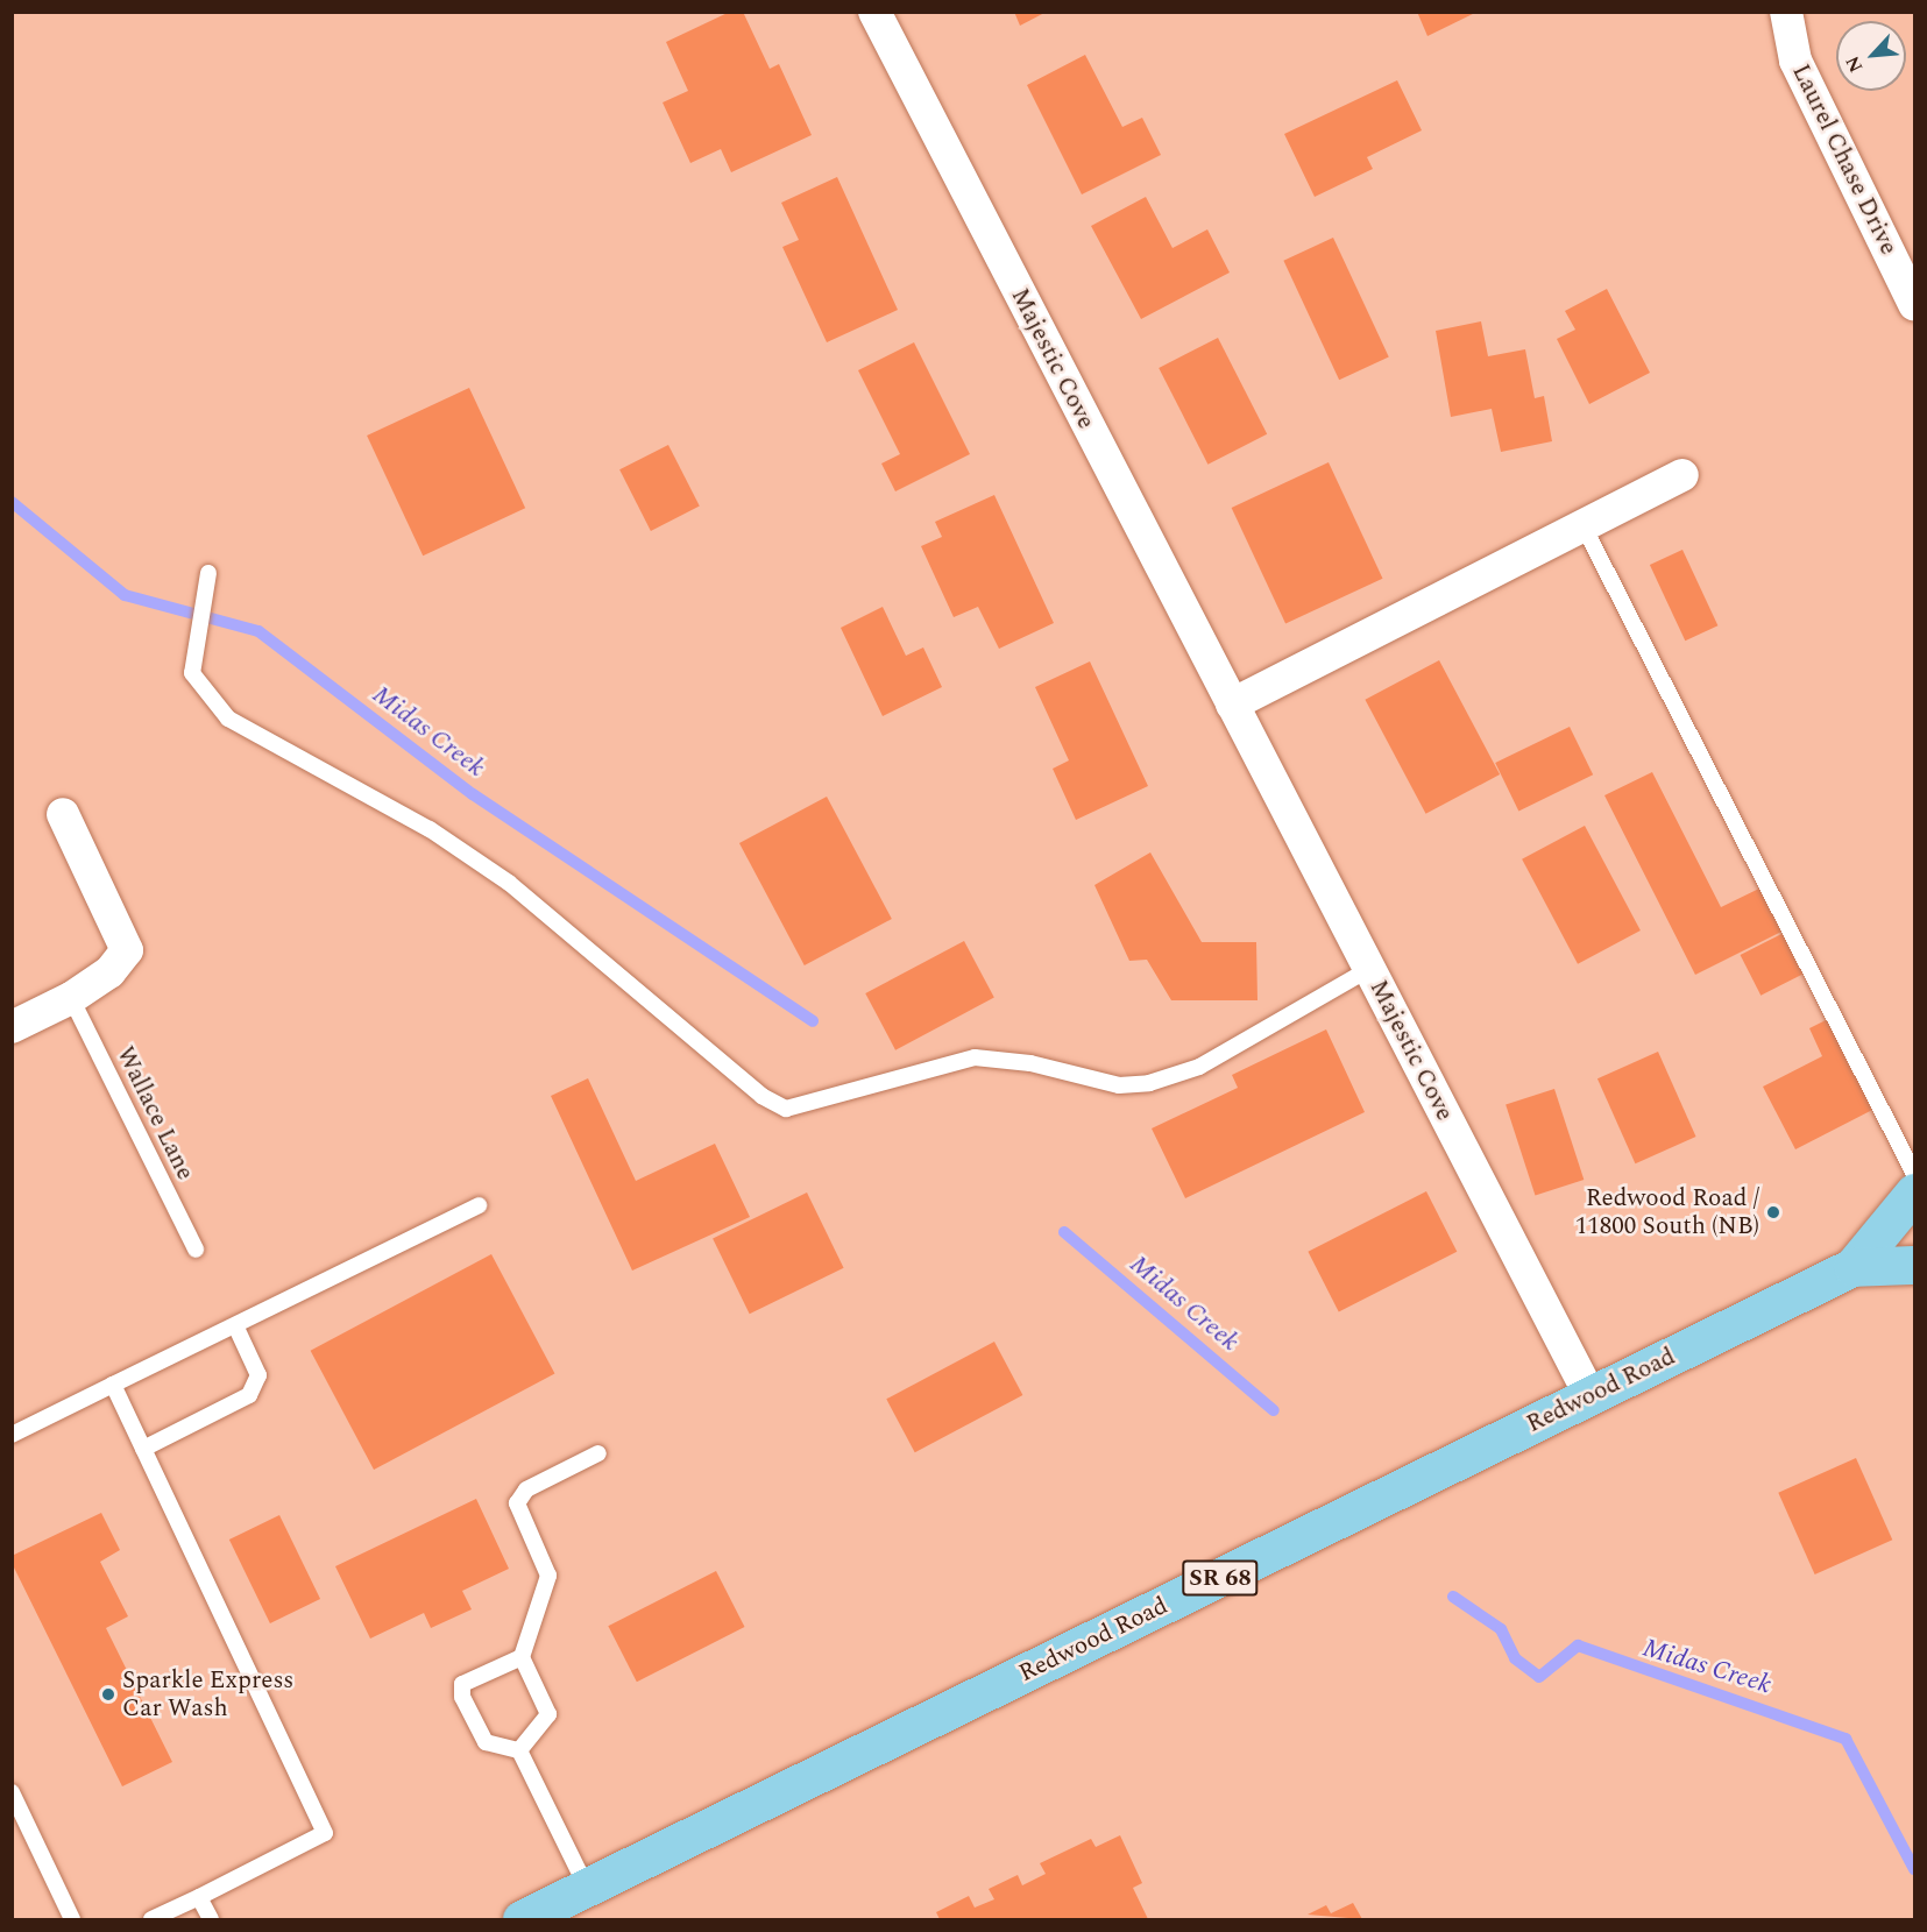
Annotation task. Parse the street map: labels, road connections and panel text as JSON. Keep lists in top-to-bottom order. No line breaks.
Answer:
{"streets":{"main road":["Redwood Road","SR 68"],"street":["Laurel Chase Drive","Majestic Cove"],"lane":["Wallace Lane"]},"crossings":[["Majestic Cove","Redwood Road"]],"water":["Midas Creek"],"places":["Redwood Road / 11800 South (NB)","Sparkle Express Car Wash"],"north":"bottom left"}
